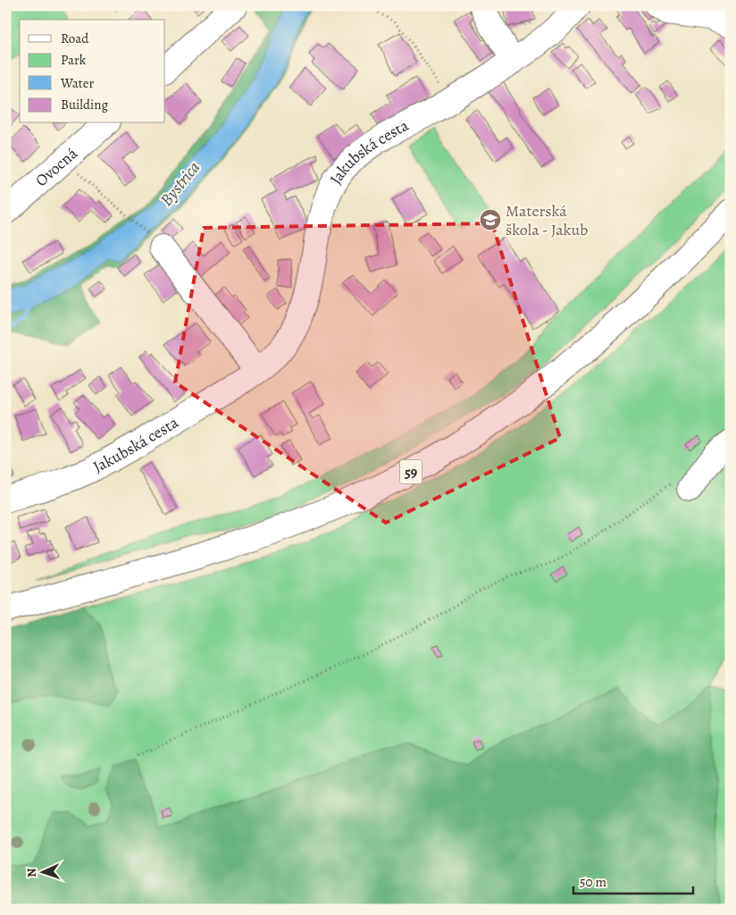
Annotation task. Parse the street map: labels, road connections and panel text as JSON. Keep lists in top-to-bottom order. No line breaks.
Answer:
{"streets":{"street":["Jakubská cesta","Ovocná","59"]},"water":["Bystrica"],"places":{"school or university":["Materská škola - Jakub"]},"legend":["Road","Park","Water","Building"],"scale_bar":"50 m","north":"left"}
